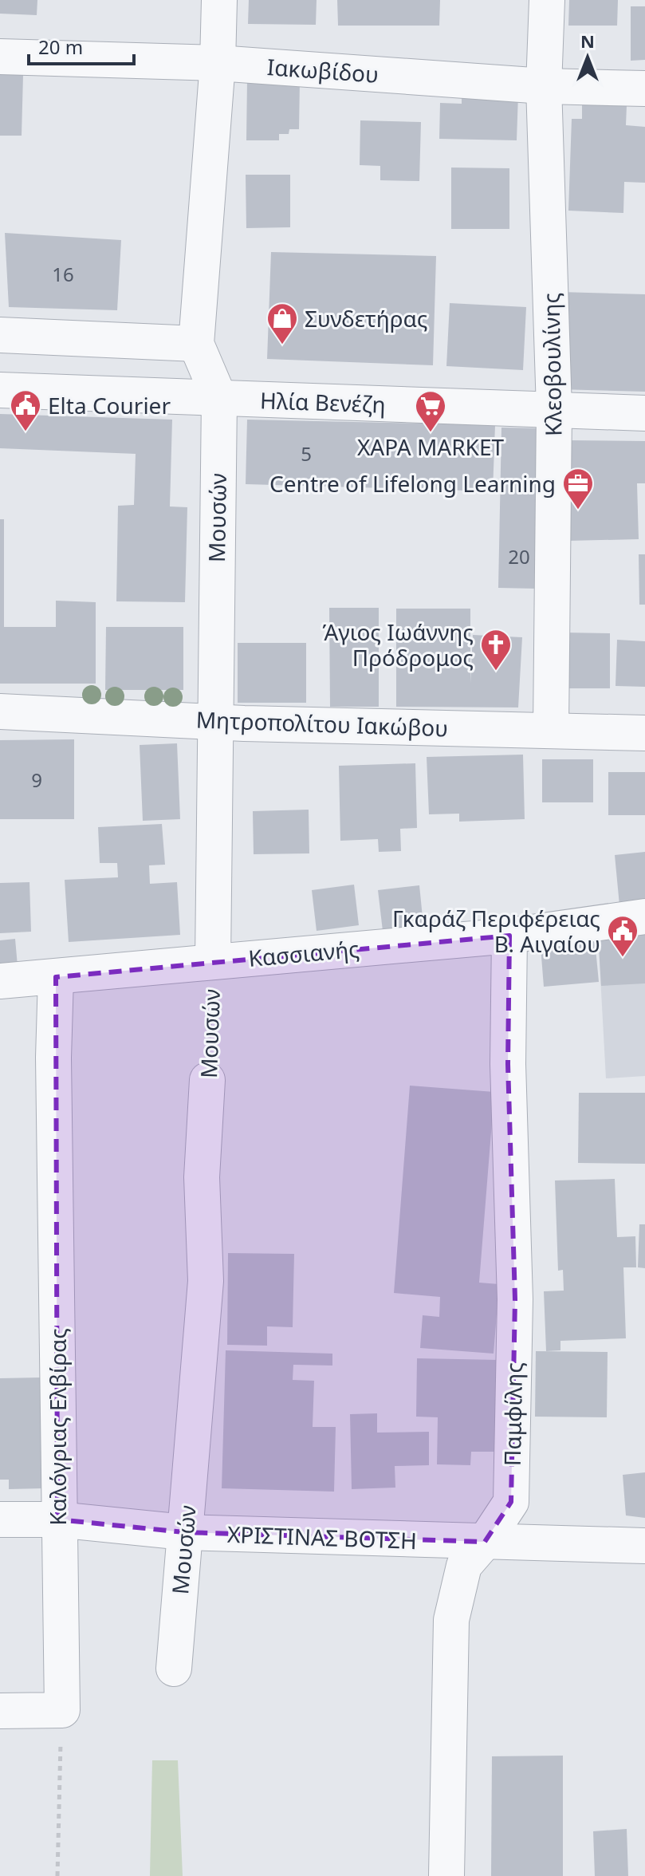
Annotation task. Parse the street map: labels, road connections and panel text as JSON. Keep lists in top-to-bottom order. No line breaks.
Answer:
{"streets":{"street":["Ιακωβίδου","Κλεοβουλίνης","Ηλία Βενέζη","Μουσών","Μητροπολίτου Ιακώβου","Κασσιανής","Παμφίλης","Καλόγριας Ελβίρας","ΧΡΙΣΤΙΝΑΣ ΒΟΤΣΗ"]},"crossings":[["Ιακωβίδου","Κλεοβουλίνης"],["Κλεοβουλίνης","Ηλία Βενέζη"],["Κλεοβουλίνης","Μητροπολίτου Ιακώβου"],["Ηλία Βενέζη","Μουσών"],["Μουσών","Μητροπολίτου Ιακώβου"],["Μουσών","Κασσιανής"],["Μουσών","ΧΡΙΣΤΙΝΑΣ ΒΟΤΣΗ"],["Κασσιανής","Παμφίλης"],["Κασσιανής","Καλόγριας Ελβίρας"],["Παμφίλης","ΧΡΙΣΤΙΝΑΣ ΒΟΤΣΗ"],["Καλόγριας Ελβίρας","ΧΡΙΣΤΙΝΑΣ ΒΟΤΣΗ"]],"places":{"shop":["Συνδετήρας"],"public building":["Elta Courier","Γκαράζ Περιφέρειας Β. Αιγαίου"],"supermarket":["XAPA MARKET"],"office":["Centre of Lifelong Learning"],"church":["Άγιος Ιωάννης Πρόδρομος"]},"house_numbers":["16","5","20","9"],"scale_bar":"20 m","north":"top"}
